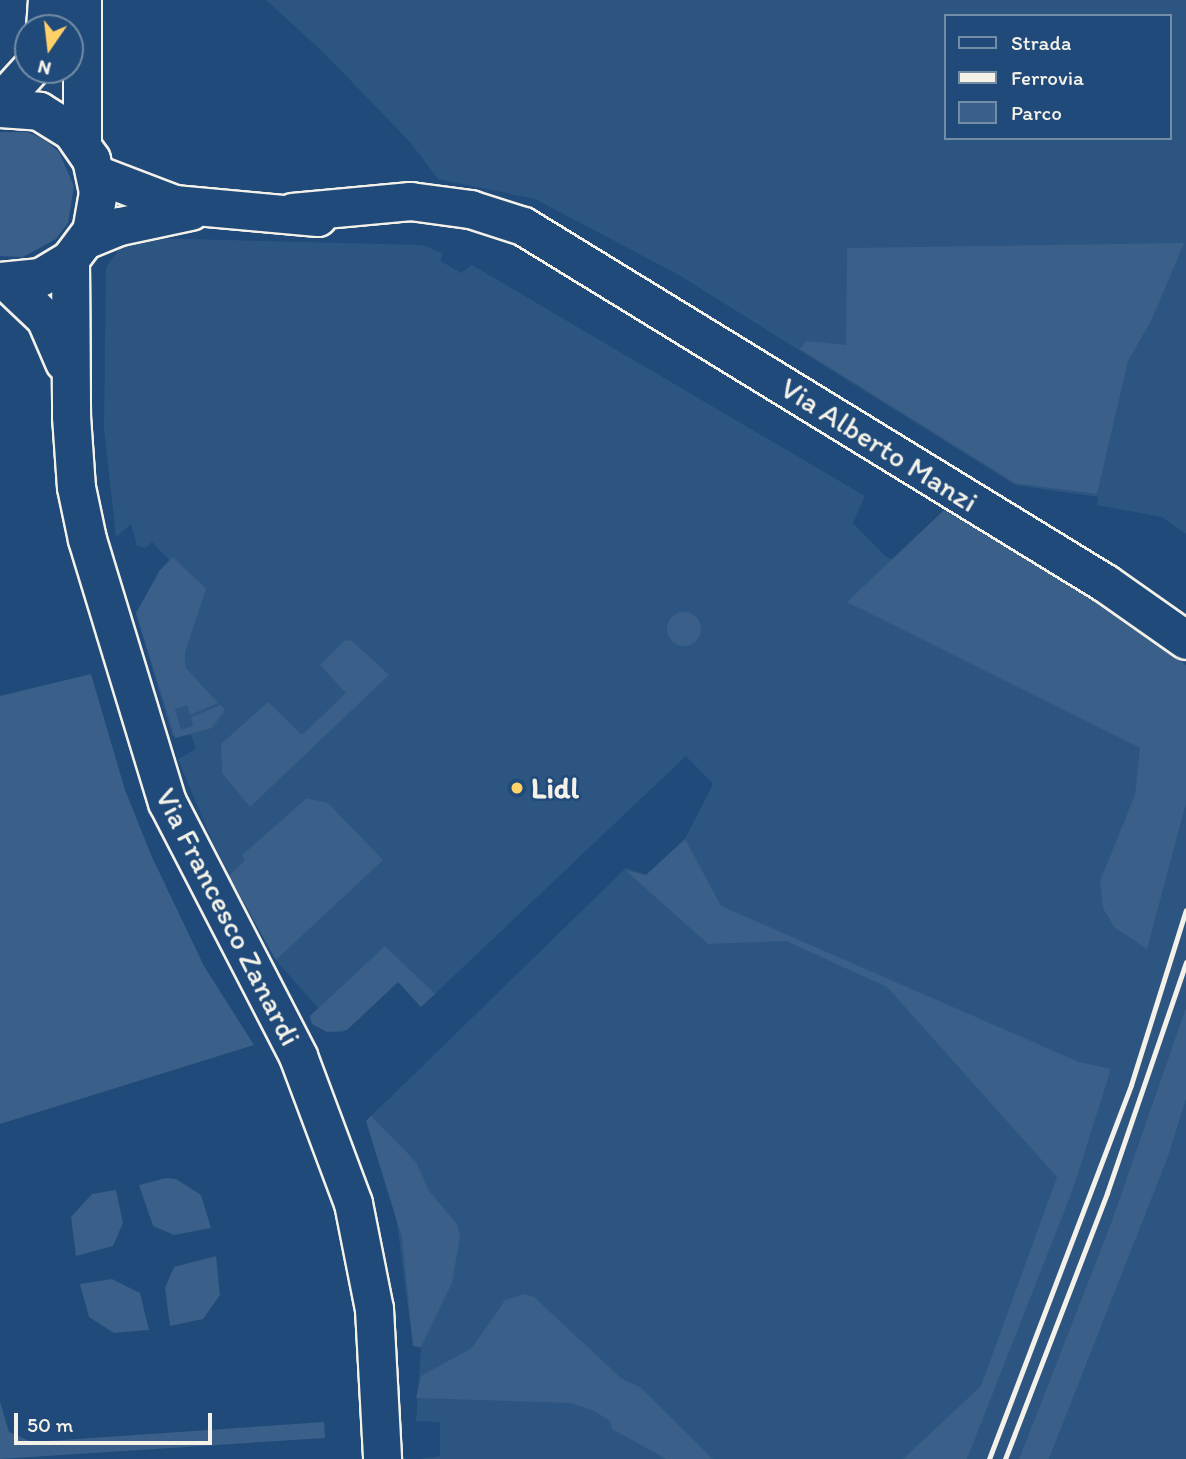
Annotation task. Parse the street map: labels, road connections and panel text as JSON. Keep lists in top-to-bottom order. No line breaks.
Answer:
{"streets":{"main road":["Via Alberto Manzi","Via Francesco Zanardi"]},"crossings":[["Via Alberto Manzi","Via Francesco Zanardi"]],"places":["Lidl"],"legend":["Strada","Ferrovia","Parco"],"scale_bar":"50 m","north":"bottom"}
